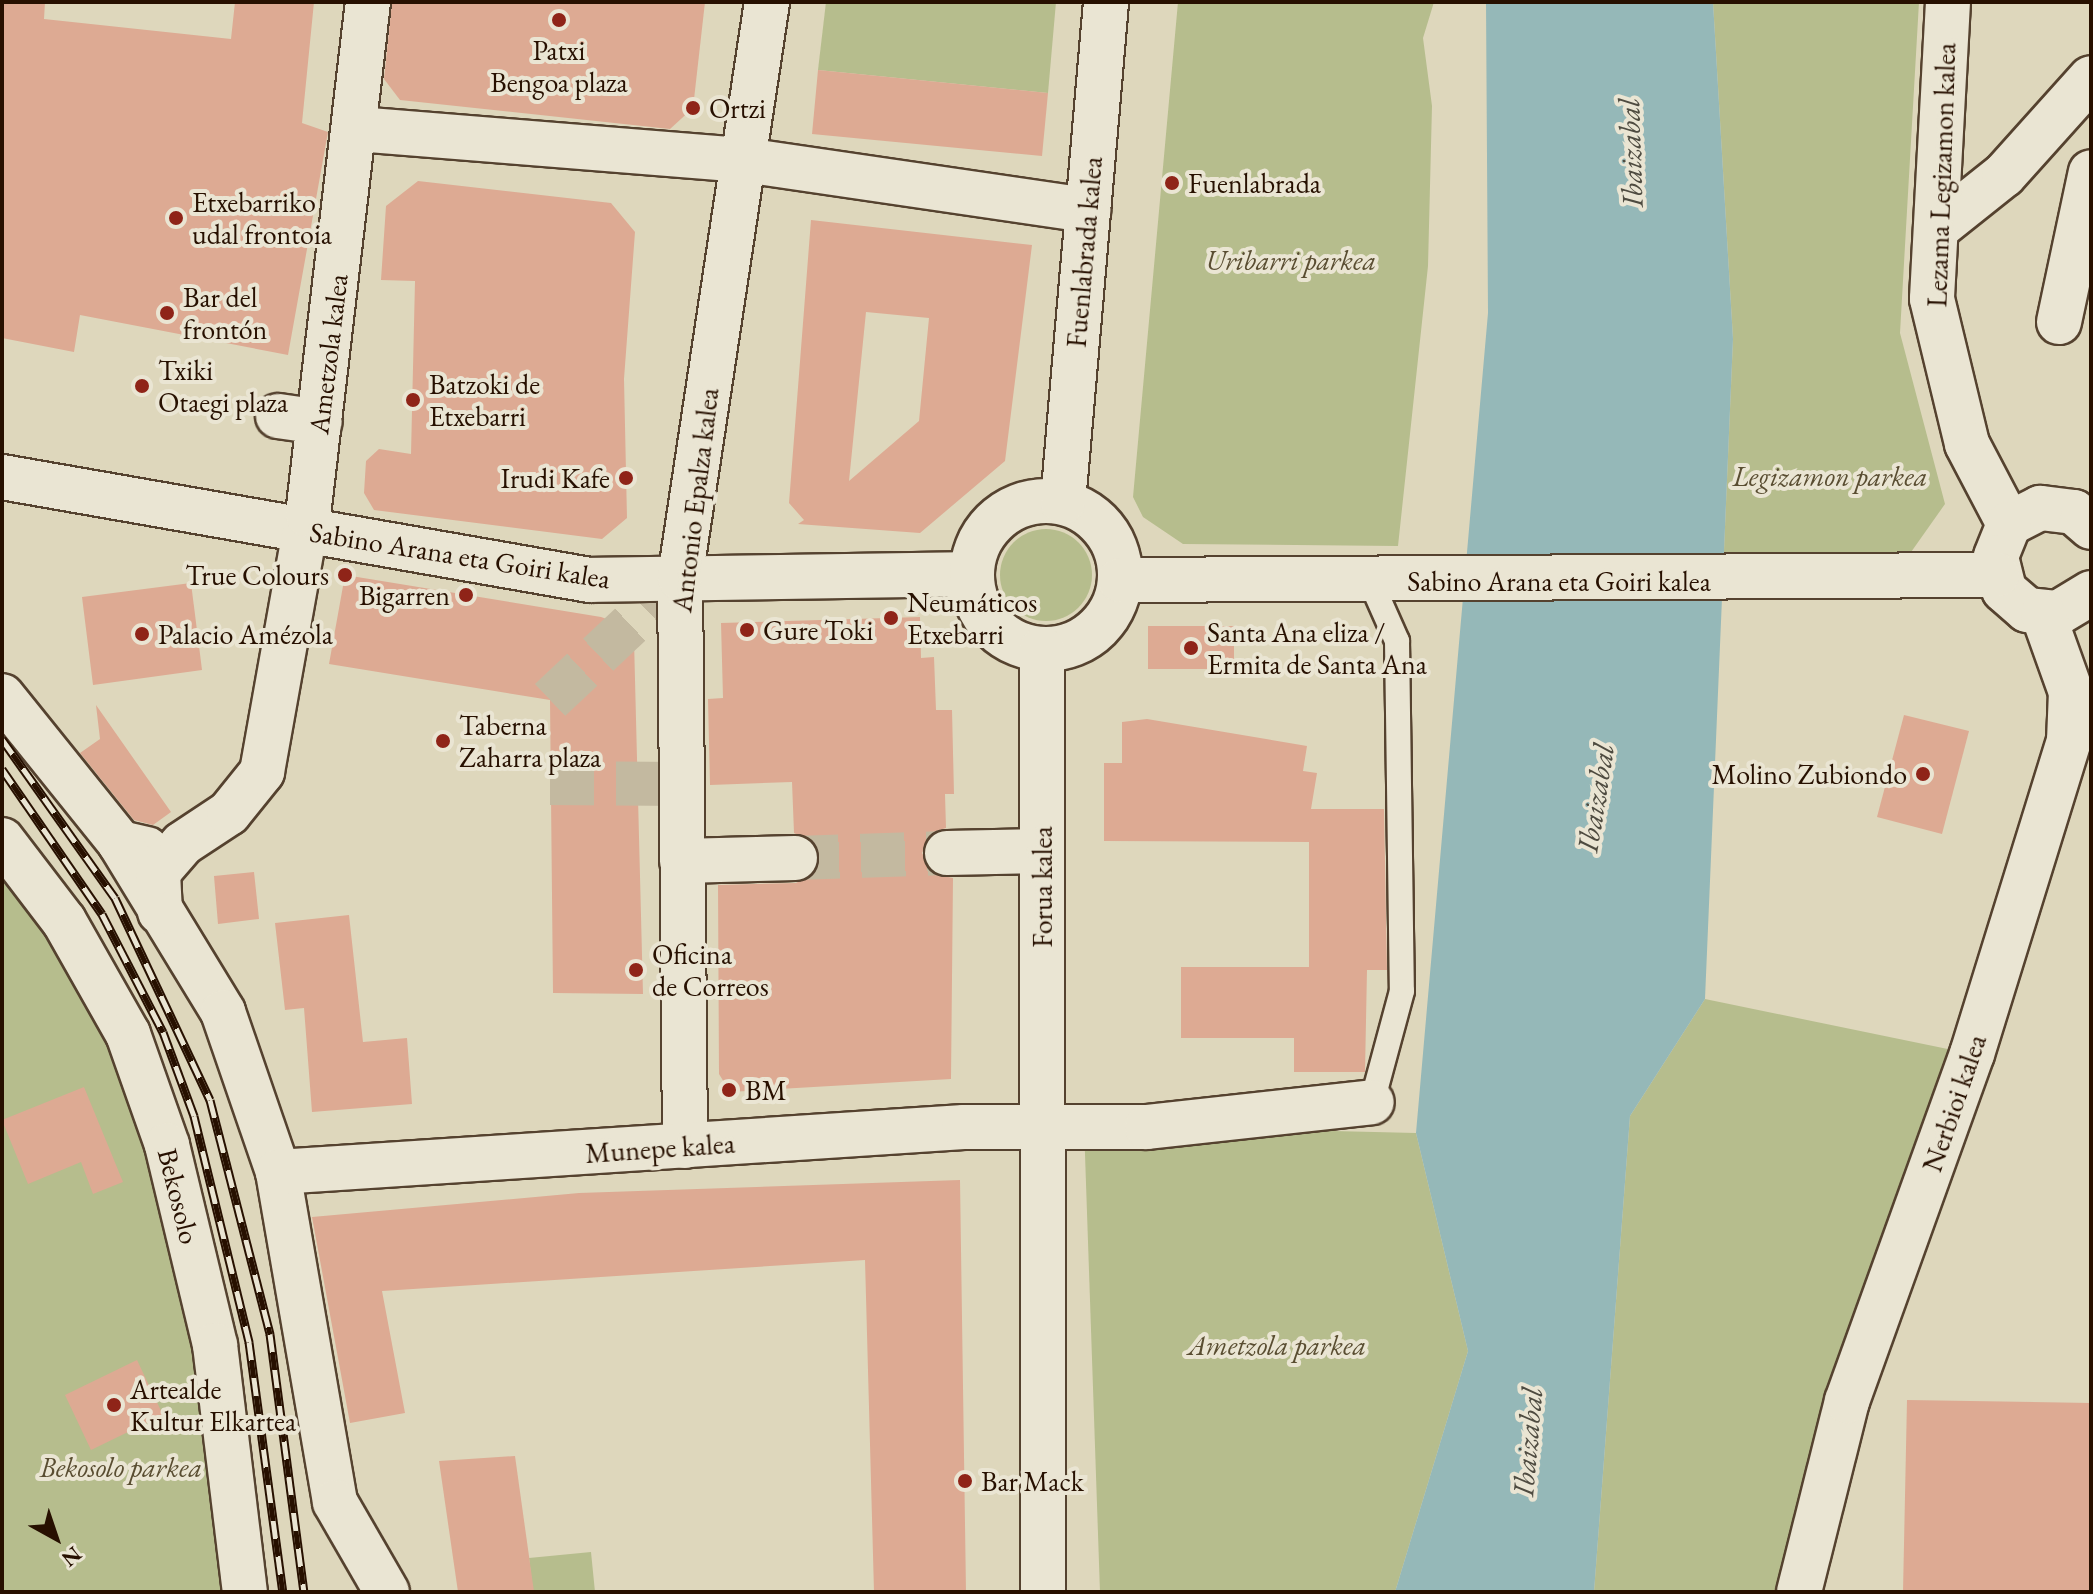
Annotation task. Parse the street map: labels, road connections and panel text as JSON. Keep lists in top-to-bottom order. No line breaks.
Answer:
{"streets":{"street":["Lezama Legizamon kalea","Fuenlabrada kalea","Ametzola kalea","Antonio Epalza kalea","Sabino Arana eta Goiri kalea","Forua kalea","Nerbioi kalea","Munepe kalea","Bekosolo"]},"crossings":[["Fuenlabrada kalea","Sabino Arana eta Goiri kalea"],["Fuenlabrada kalea","Forua kalea"],["Ametzola kalea","Sabino Arana eta Goiri kalea"],["Antonio Epalza kalea","Sabino Arana eta Goiri kalea"],["Antonio Epalza kalea","Munepe kalea"],["Sabino Arana eta Goiri kalea","Forua kalea"],["Forua kalea","Munepe kalea"]],"water":["Ibaizabal"],"parks":["Uribarri parkea","Legizamon parkea","Ametzola parkea","Bekosolo parkea"],"places":["Patxi Bengoa plaza","Ortzi","Fuenlabrada","Etxebarriko udal frontoia","Bar del frontón","Txiki Otaegi plaza","Batzoki de Etxebarri","Irudi Kafe","True Colours","Bigarren","Neumáticos Etxebarri","Gure Toki","Palacio Amézola","Santa Ana eliza / Ermita de Santa Ana","Taberna Zaharra plaza","Molino Zubiondo","Oficina de Correos","BM","Artealde Kultur Elkartea","Bar Mack"],"north":"bottom right"}
